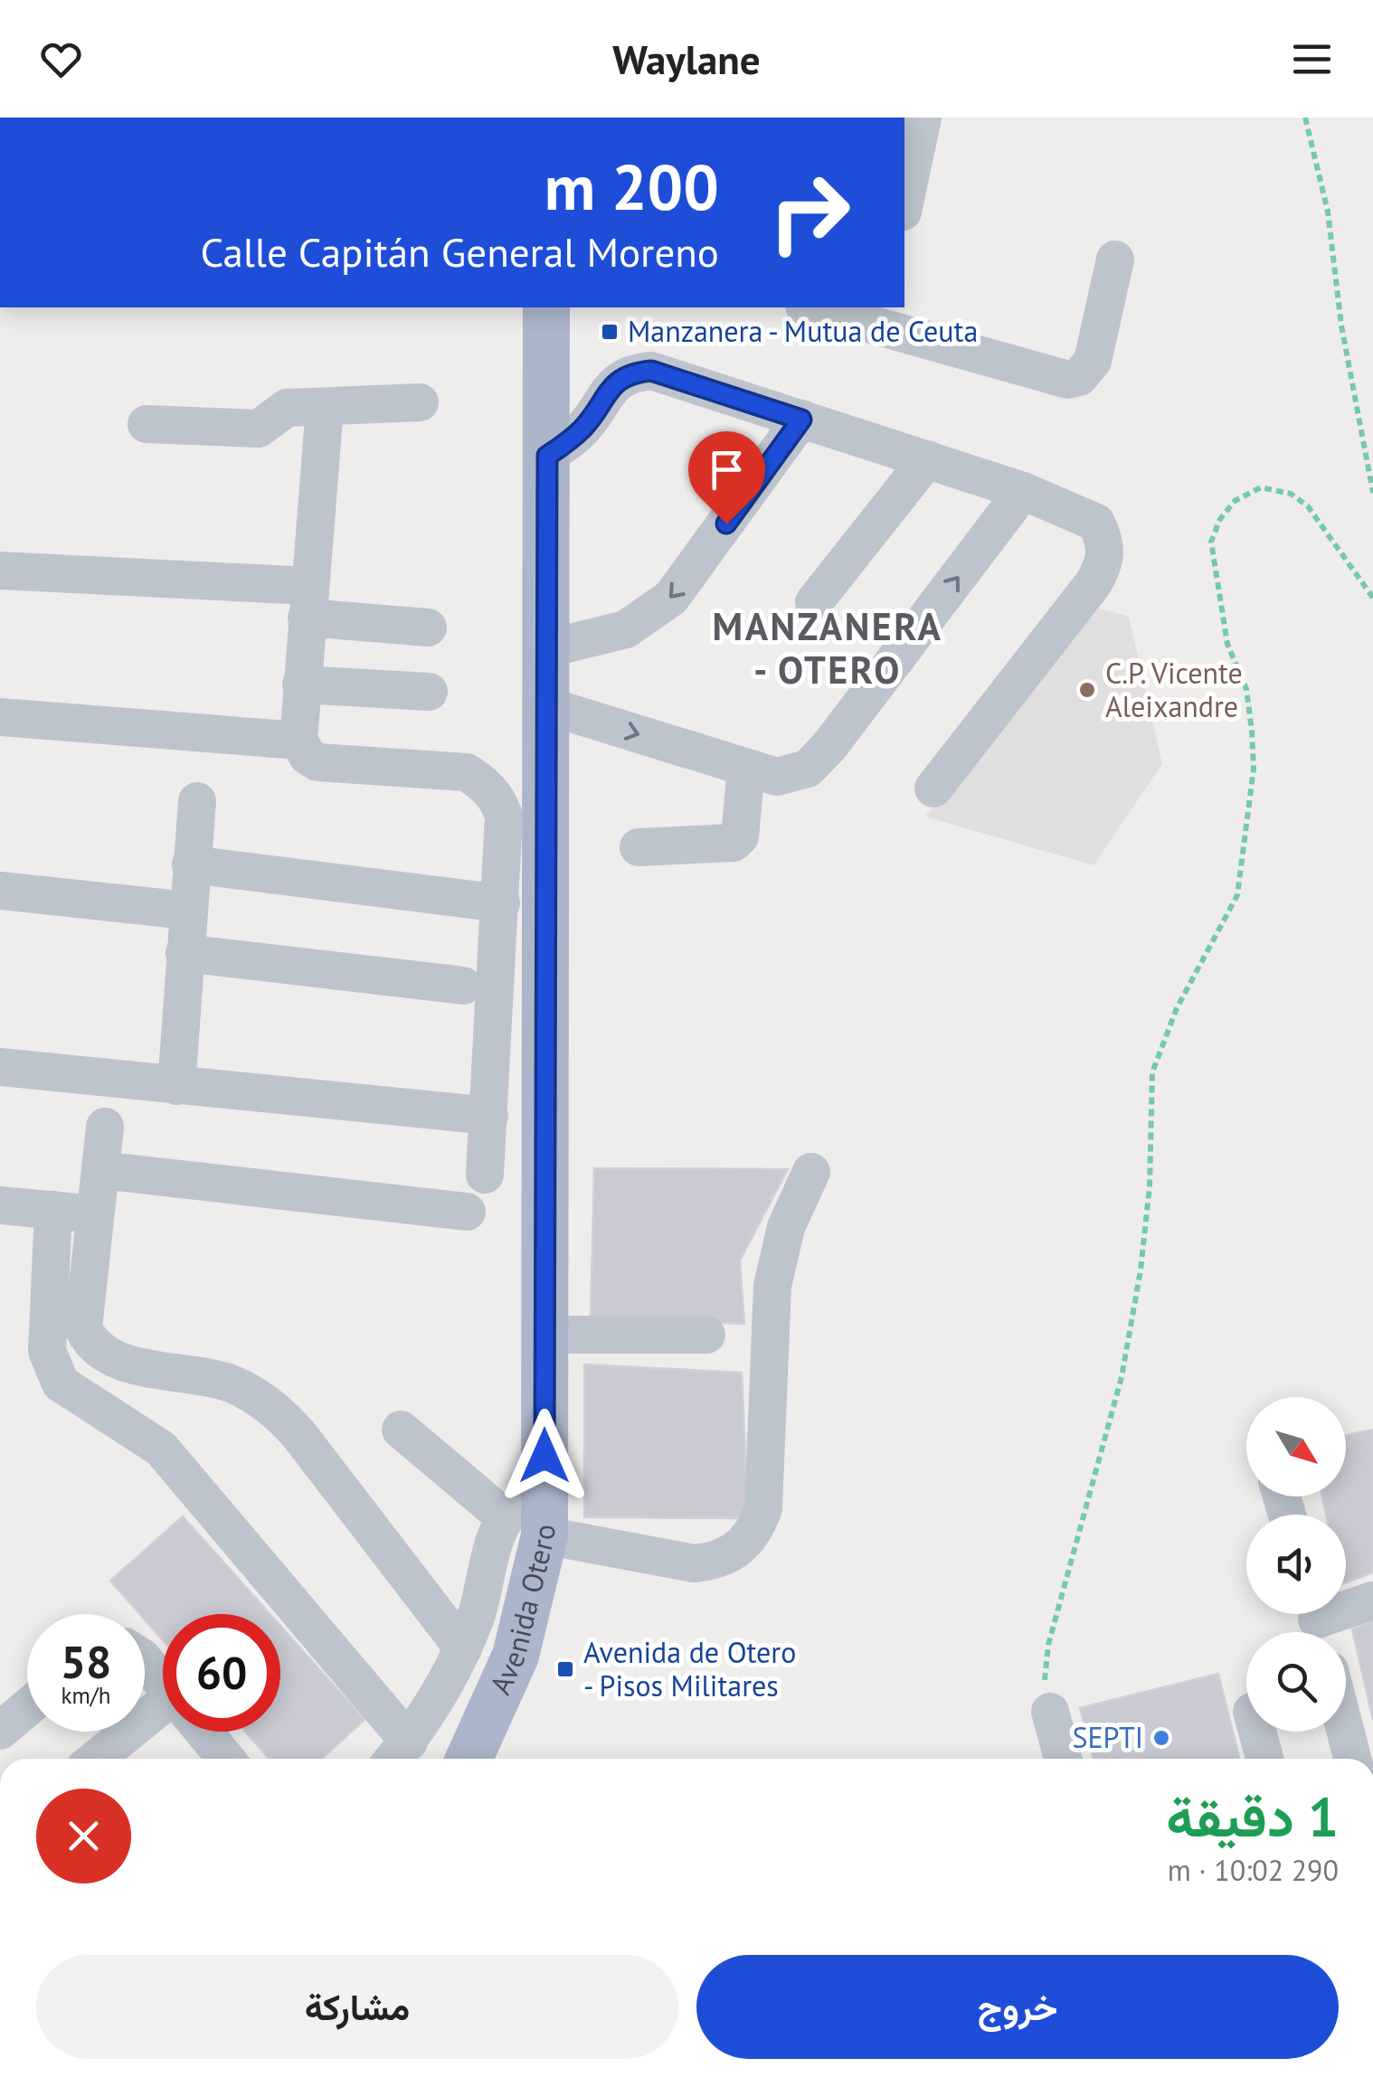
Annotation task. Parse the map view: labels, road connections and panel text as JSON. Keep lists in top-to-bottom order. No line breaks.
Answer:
{"streets":{"main road":["Avenida Otero"]},"districts":["MANZANERA - OTERO"],"places":{"transit":["Manzanera - Mutua de Ceuta","Avenida de Otero - Pisos Militares"],"other":["C.P. Vicente Aleixandre","SEPTI"]},"north":"bottom right","page":{"header":"Waylane","turn":["200 m","Calle Capitán General Moreno"],"speed":"58 km/h","limit":"60","heading":["1 دقيقة","290 m · 10:02"],"buttons":["خروج","مشاركة"]}}
